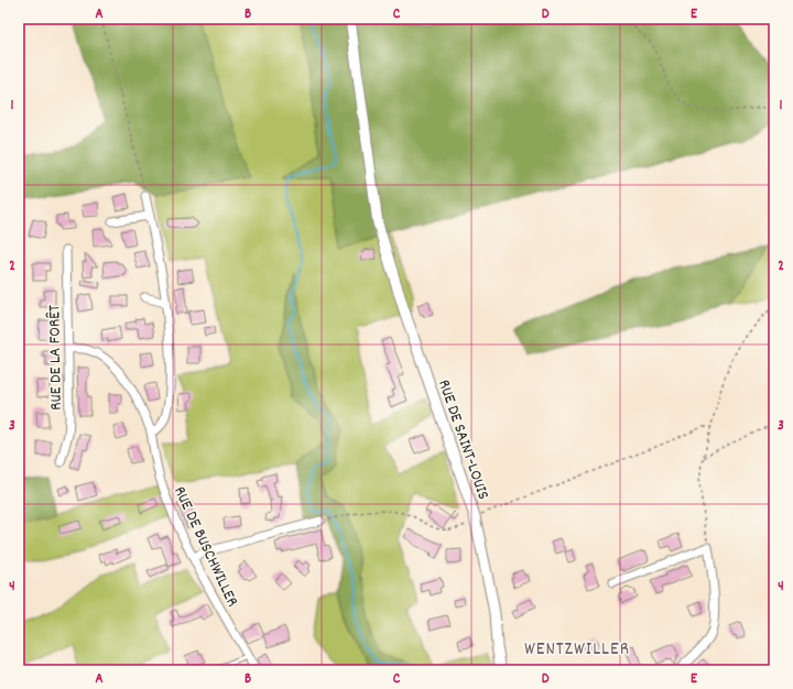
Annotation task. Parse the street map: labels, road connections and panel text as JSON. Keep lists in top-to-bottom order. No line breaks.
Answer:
{"streets":{"street":["RUE DE LA FORÊT","RUE DE SAINT-LOUIS","RUE DE BUSCHWILLER"]},"crossings":[["RUE DE LA FORÊT","RUE DE BUSCHWILLER"]],"districts":["WENTZWILLER"],"grid":{"columns":["A","B","C","D","E"],"rows":["1","2","3","4"]}}
